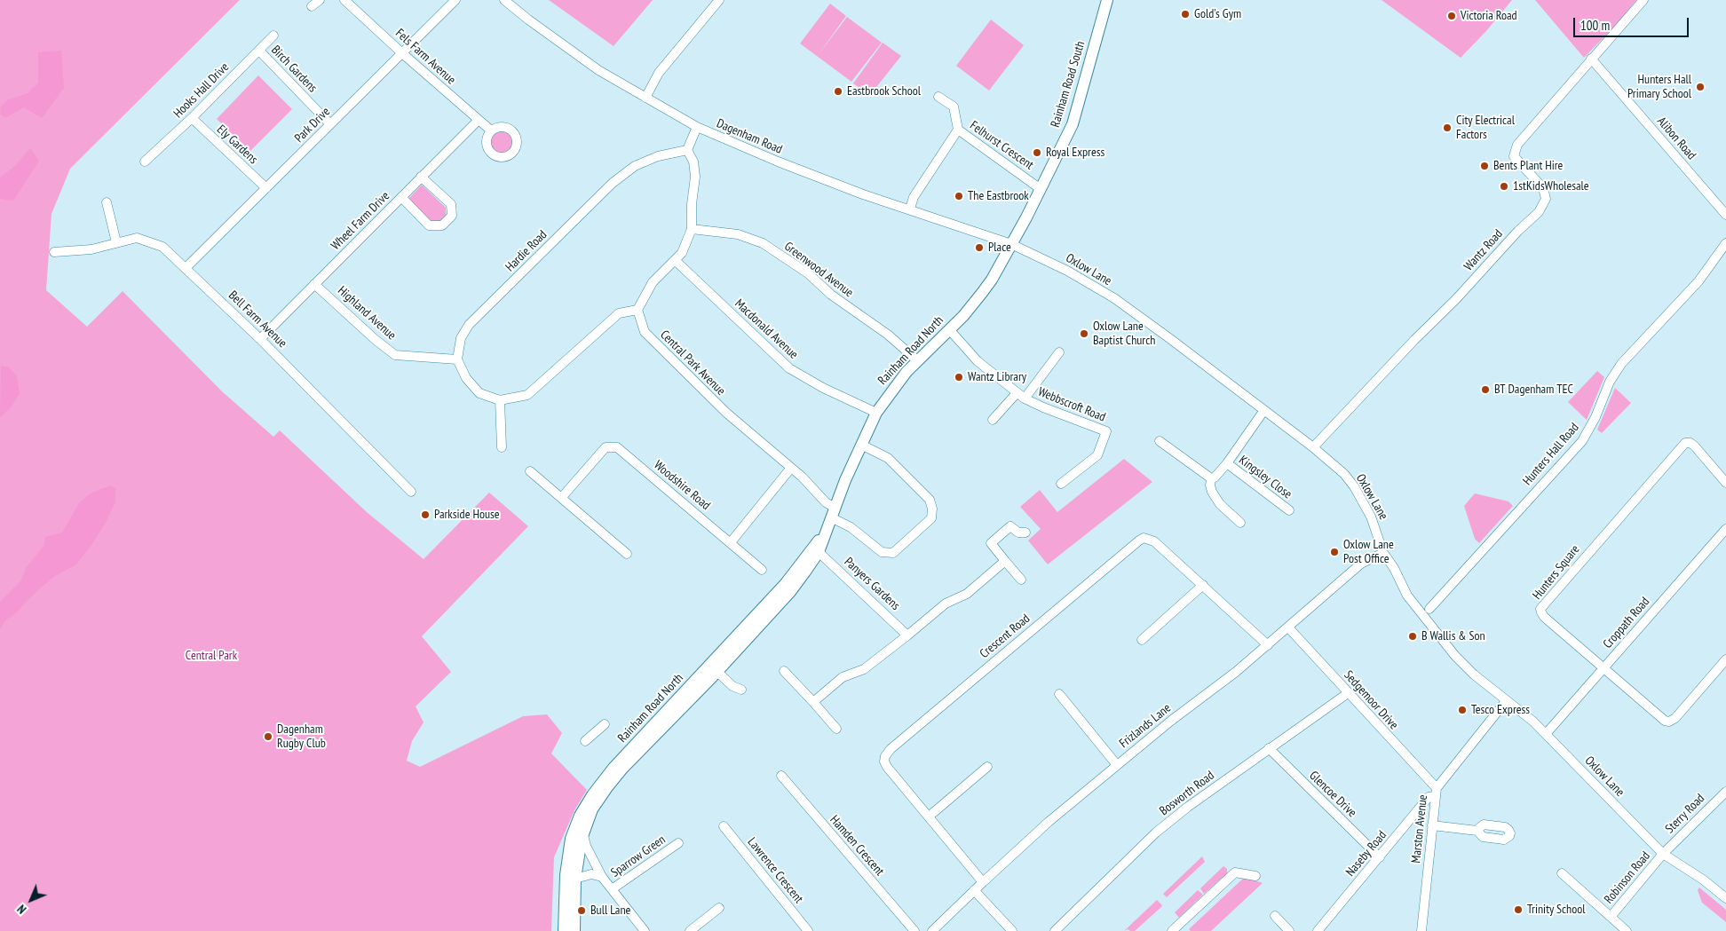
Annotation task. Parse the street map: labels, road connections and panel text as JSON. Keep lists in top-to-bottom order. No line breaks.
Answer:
{"streets":{"main road":["Rainham Road South","Rainham Road North"],"street":["Fels Farm Avenue","Birch Gardens","Hooks Hall Drive","Park Drive","Dagenham Road","Alibon Road","Ely Gardens","Felhurst Crescent","Wheel Farm Drive","Wantz Road","Hardie Road","Greenwood Avenue","Oxlow Lane","Highland Avenue","Bell Farm Avenue","Macdonald Avenue","Central Park Avenue","Webbscroft Road","Hunters Hall Road","Kingsley Close","Woodshire Road","Hunters Square","Panyers Gardens","Croppath Road","Crescent Road","Sedgemoor Drive","Frizlands Lane","Bosworth Road","Glencoe Drive","Sterry Road","Marston Avenue","Hamden Crescent","Naseby Road","Sparrow Green","Lawrence Crescent","Robinson Road"]},"crossings":[["Fels Farm Avenue","Park Drive"],["Fels Farm Avenue","Wheel Farm Drive"],["Birch Gardens","Hooks Hall Drive"],["Birch Gardens","Park Drive"],["Rainham Road South","Dagenham Road"],["Rainham Road South","Felhurst Crescent"],["Rainham Road South","Oxlow Lane"],["Rainham Road South","Rainham Road North"],["Hooks Hall Drive","Ely Gardens"],["Park Drive","Ely Gardens"],["Park Drive","Bell Farm Avenue"],["Dagenham Road","Felhurst Crescent"],["Dagenham Road","Oxlow Lane"],["Dagenham Road","Rainham Road North"],["Alibon Road","Wantz Road"],["Wheel Farm Drive","Highland Avenue"],["Wheel Farm Drive","Bell Farm Avenue"],["Wantz Road","Oxlow Lane"],["Hardie Road","Highland Avenue"],["Greenwood Avenue","Rainham Road North"],["Oxlow Lane","Rainham Road North"],["Oxlow Lane","Croppath Road"],["Oxlow Lane","Frizlands Lane"],["Oxlow Lane","Sterry Road"],["Oxlow Lane","Marston Avenue"],["Oxlow Lane","Robinson Road"],["Macdonald Avenue","Rainham Road North"],["Rainham Road North","Central Park Avenue"],["Rainham Road North","Webbscroft Road"],["Rainham Road North","Panyers Gardens"],["Hunters Square","Croppath Road"],["Crescent Road","Frizlands Lane"],["Sedgemoor Drive","Frizlands Lane"],["Sedgemoor Drive","Bosworth Road"],["Sedgemoor Drive","Marston Avenue"],["Sedgemoor Drive","Naseby Road"],["Bosworth Road","Glencoe Drive"],["Glencoe Drive","Naseby Road"],["Sterry Road","Robinson Road"],["Marston Avenue","Naseby Road"]],"parks":["Central Park"],"places":["Gold's Gym","Victoria Road","Hunters Hall Primary School","Eastbrook School","City Electrical Factors","Royal Express","Bents Plant Hire","1stKidsWholesale","The Eastbrook","Place","Oxlow Lane Baptist Church","Wantz Library","BT Dagenham TEC","Parkside House","Oxlow Lane Post Office","B Wallis & Son","Tesco Express","Dagenham Rugby Club","Trinity School","Bull Lane"],"scale_bar":"100 m","north":"bottom left"}
